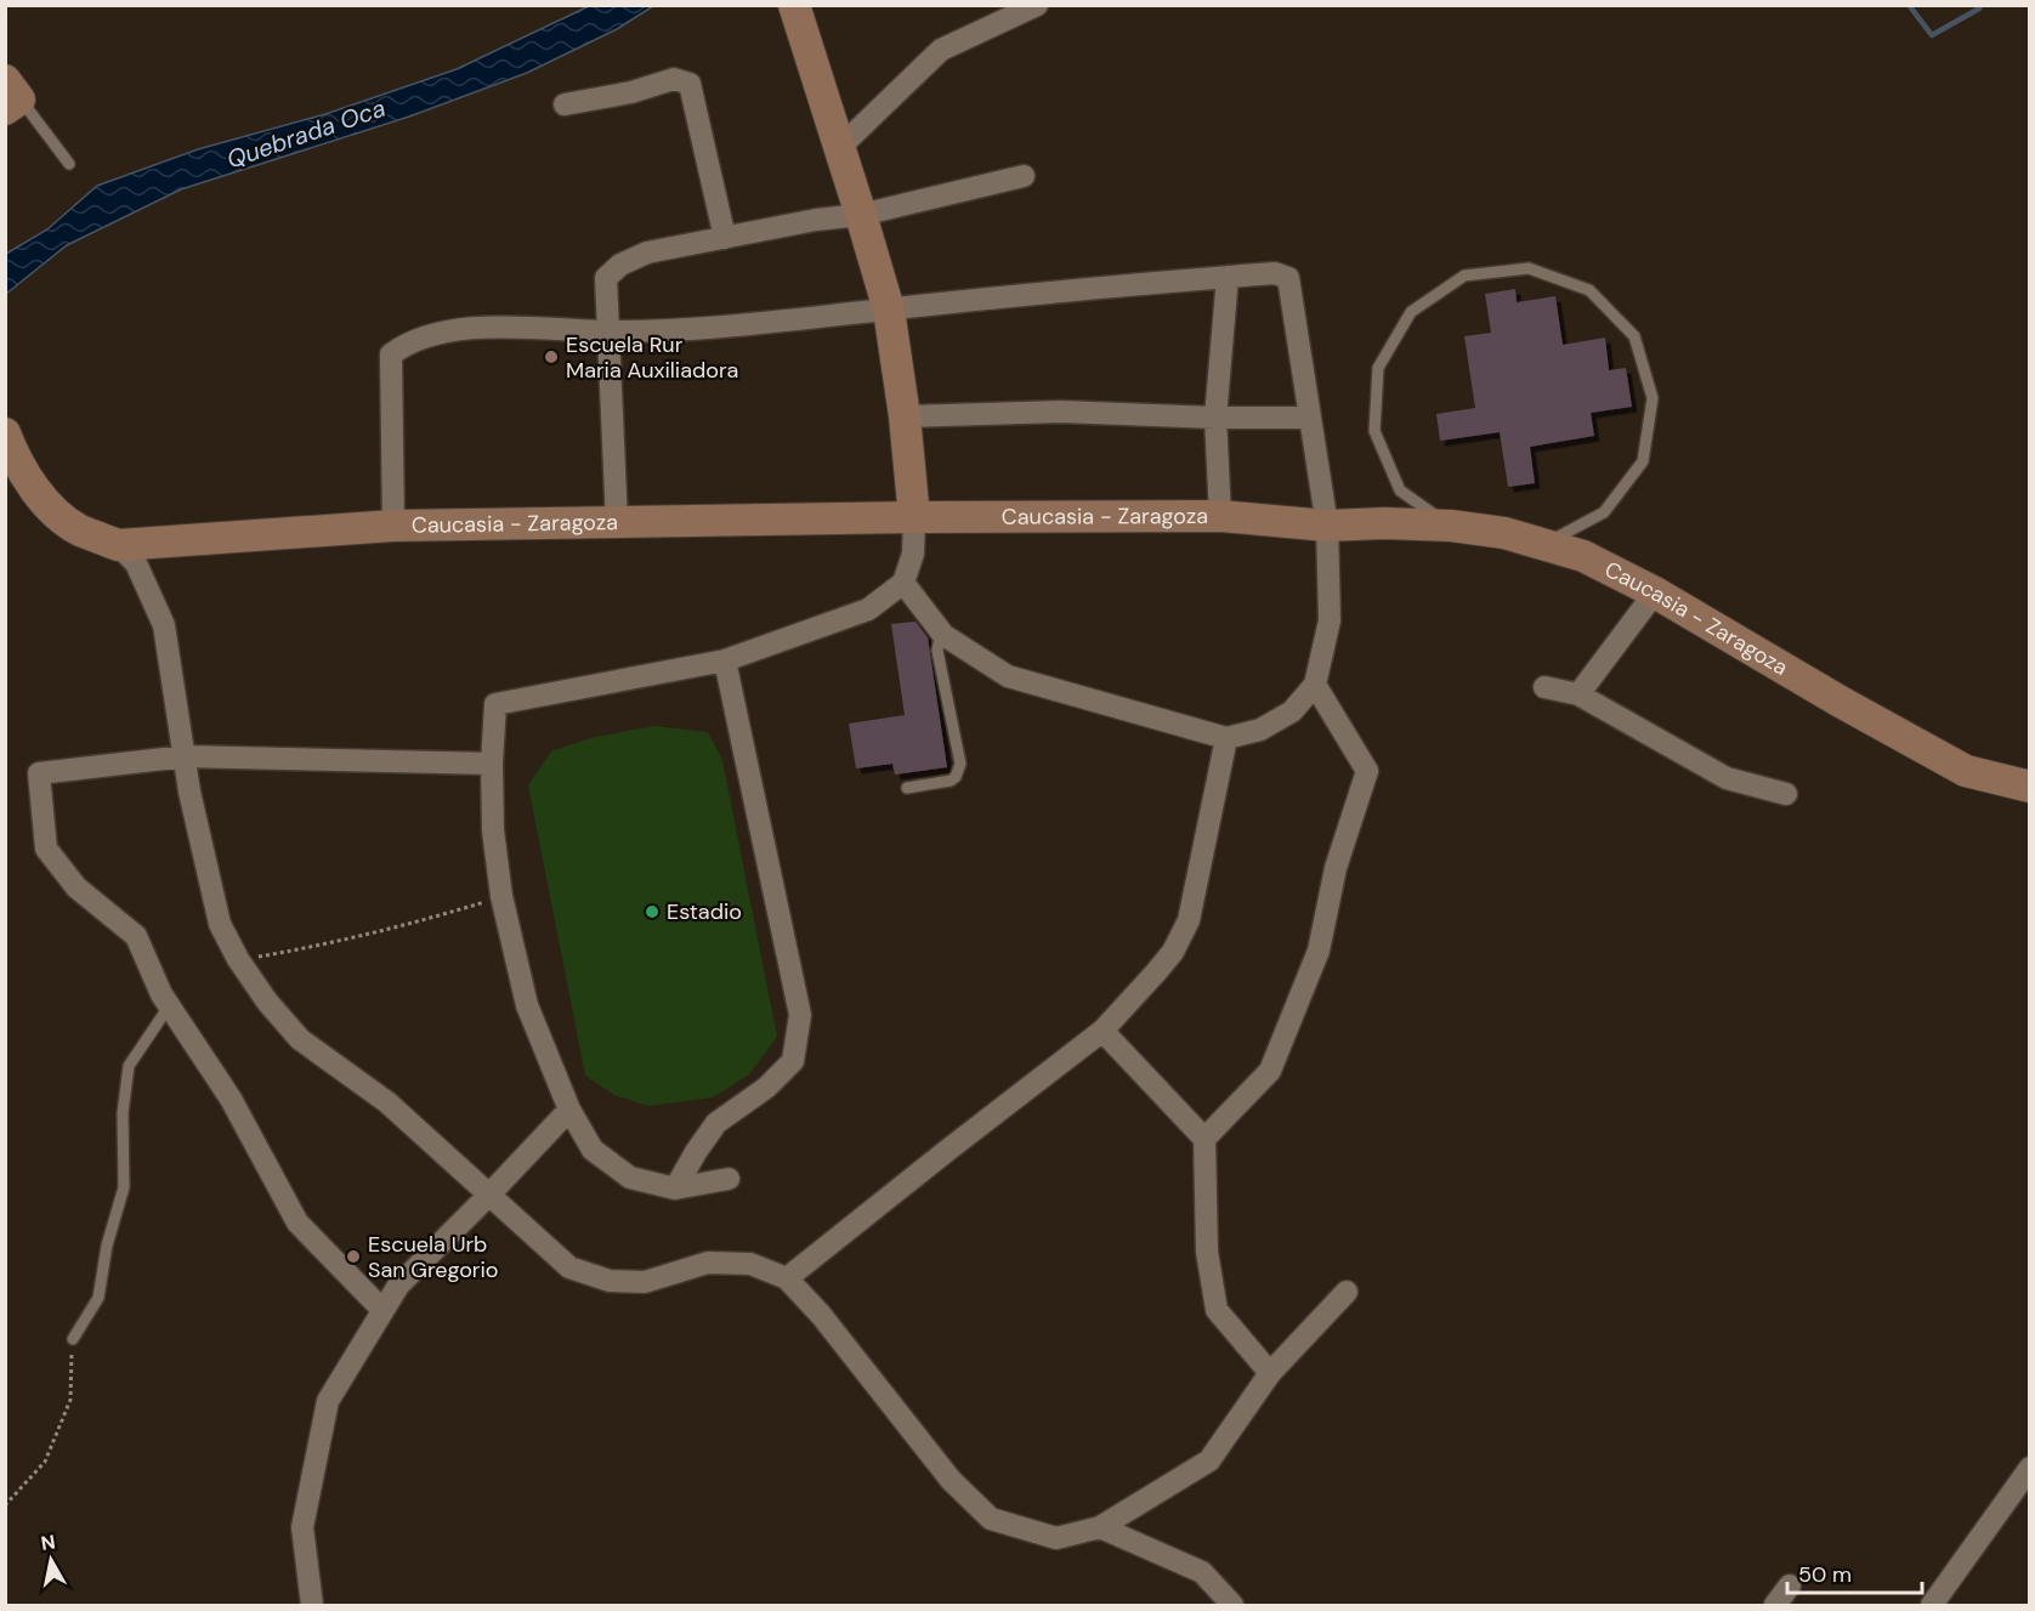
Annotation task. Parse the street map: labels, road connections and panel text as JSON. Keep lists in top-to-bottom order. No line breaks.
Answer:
{"streets":{"main road":["Caucasia - Zaragoza"]},"water":["Quebrada Oca"],"places":["Escuela Rur Maria Auxiliadora","Estadio","Escuela Urb San Gregorio"],"scale_bar":"50 m","north":"top"}
